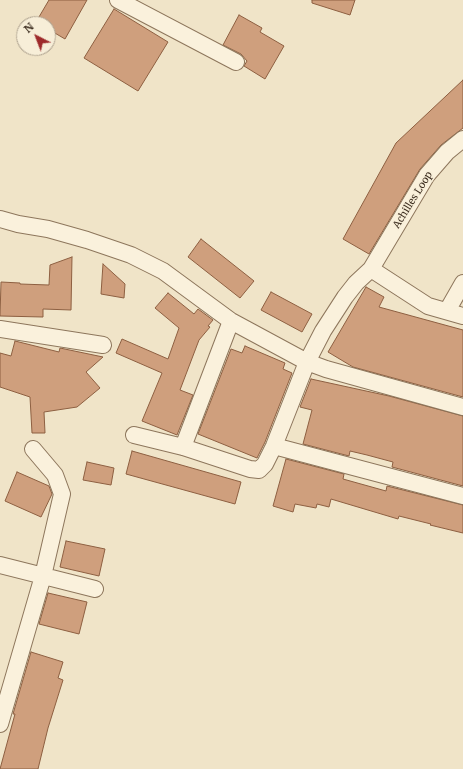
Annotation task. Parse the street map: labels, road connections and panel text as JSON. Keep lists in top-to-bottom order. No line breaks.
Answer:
{"streets":{"street":["Achilles Loop"]},"north":"top left"}
